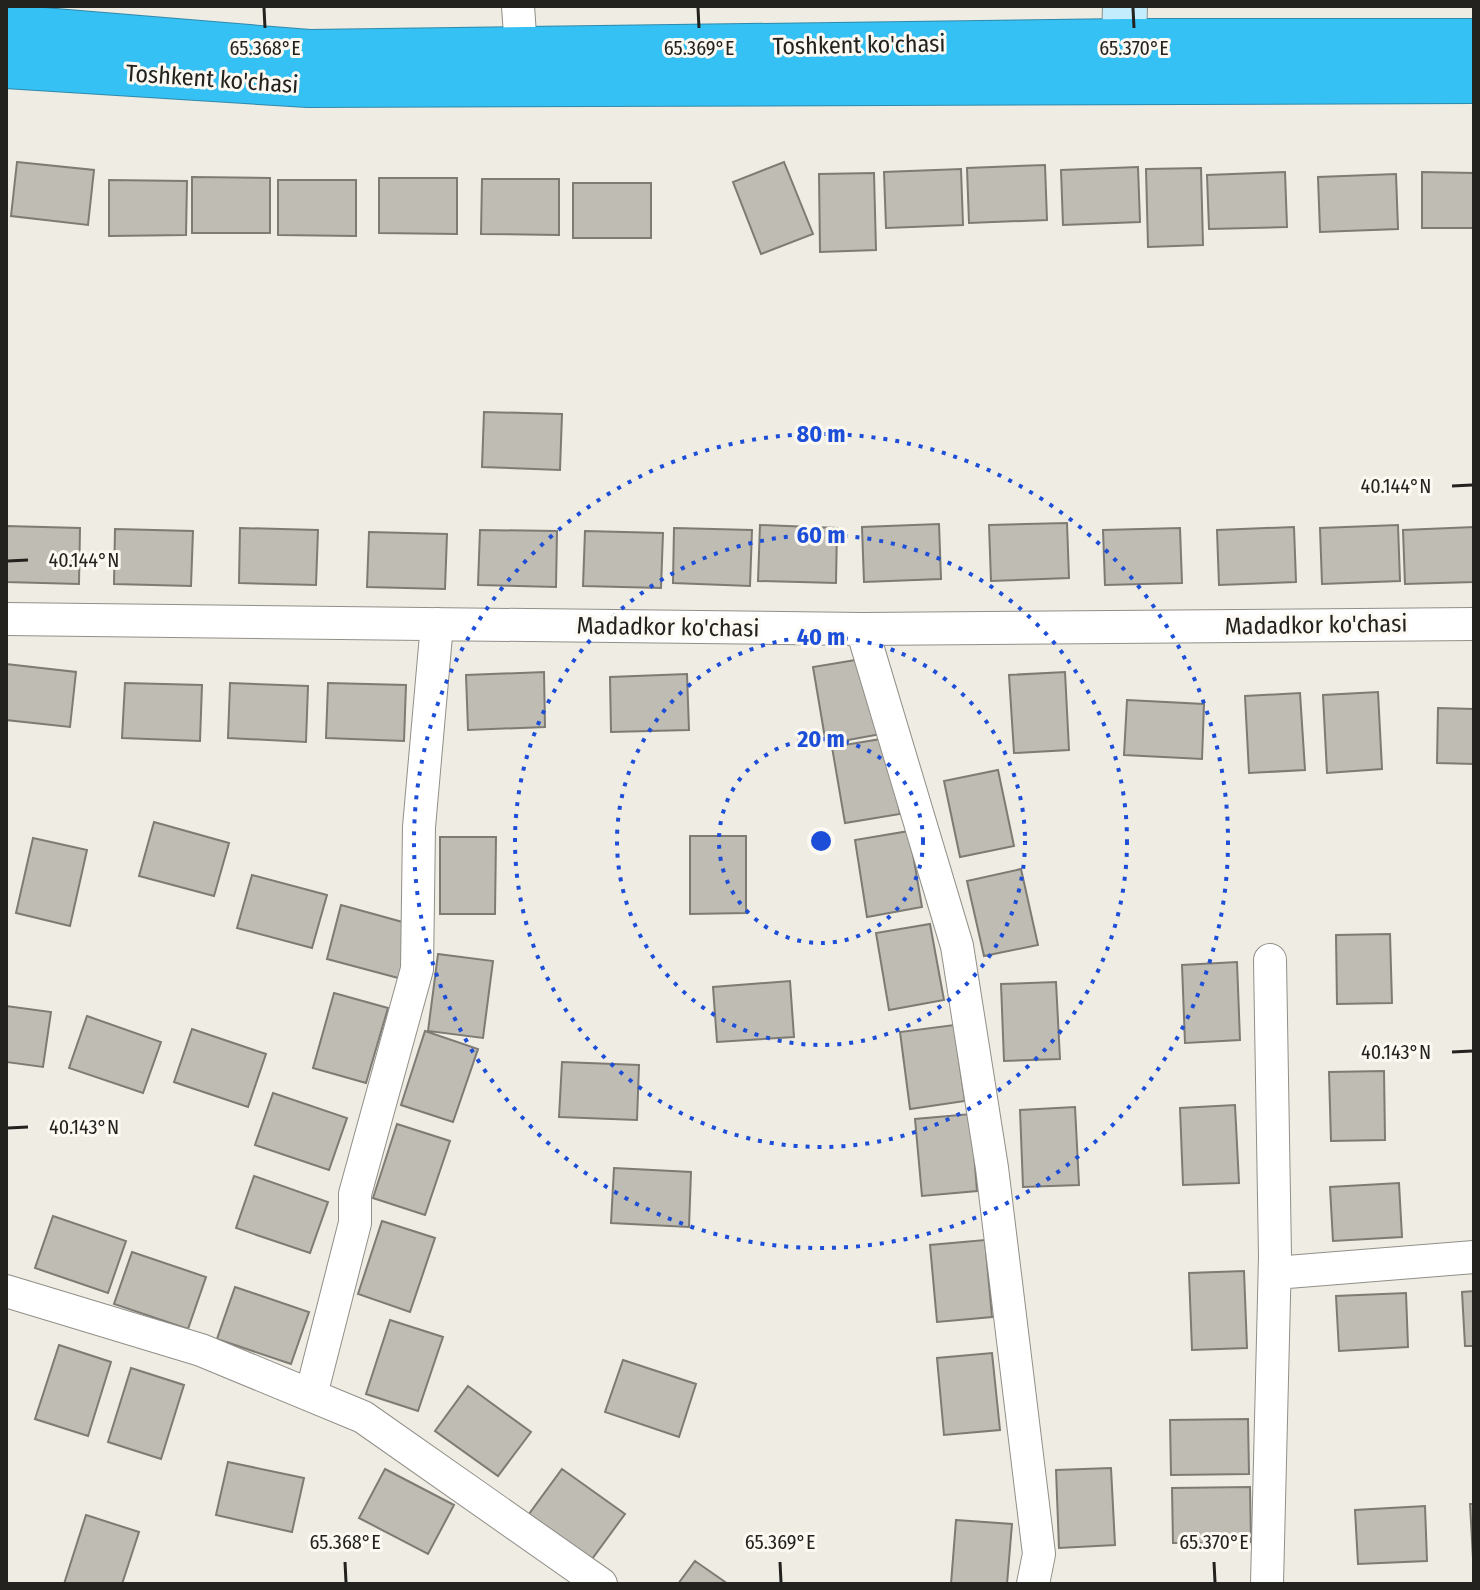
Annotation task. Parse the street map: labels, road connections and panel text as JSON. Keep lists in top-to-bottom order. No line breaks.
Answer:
{"streets":{"highway":["Toshkent ko'chasi"],"street":["Madadkor ko'chasi"]},"coordinates":["65.368°E","65.369°E","65.370°E","40.144°N","40.143°N"],"rings":["80 m","60 m","40 m","20 m"]}
